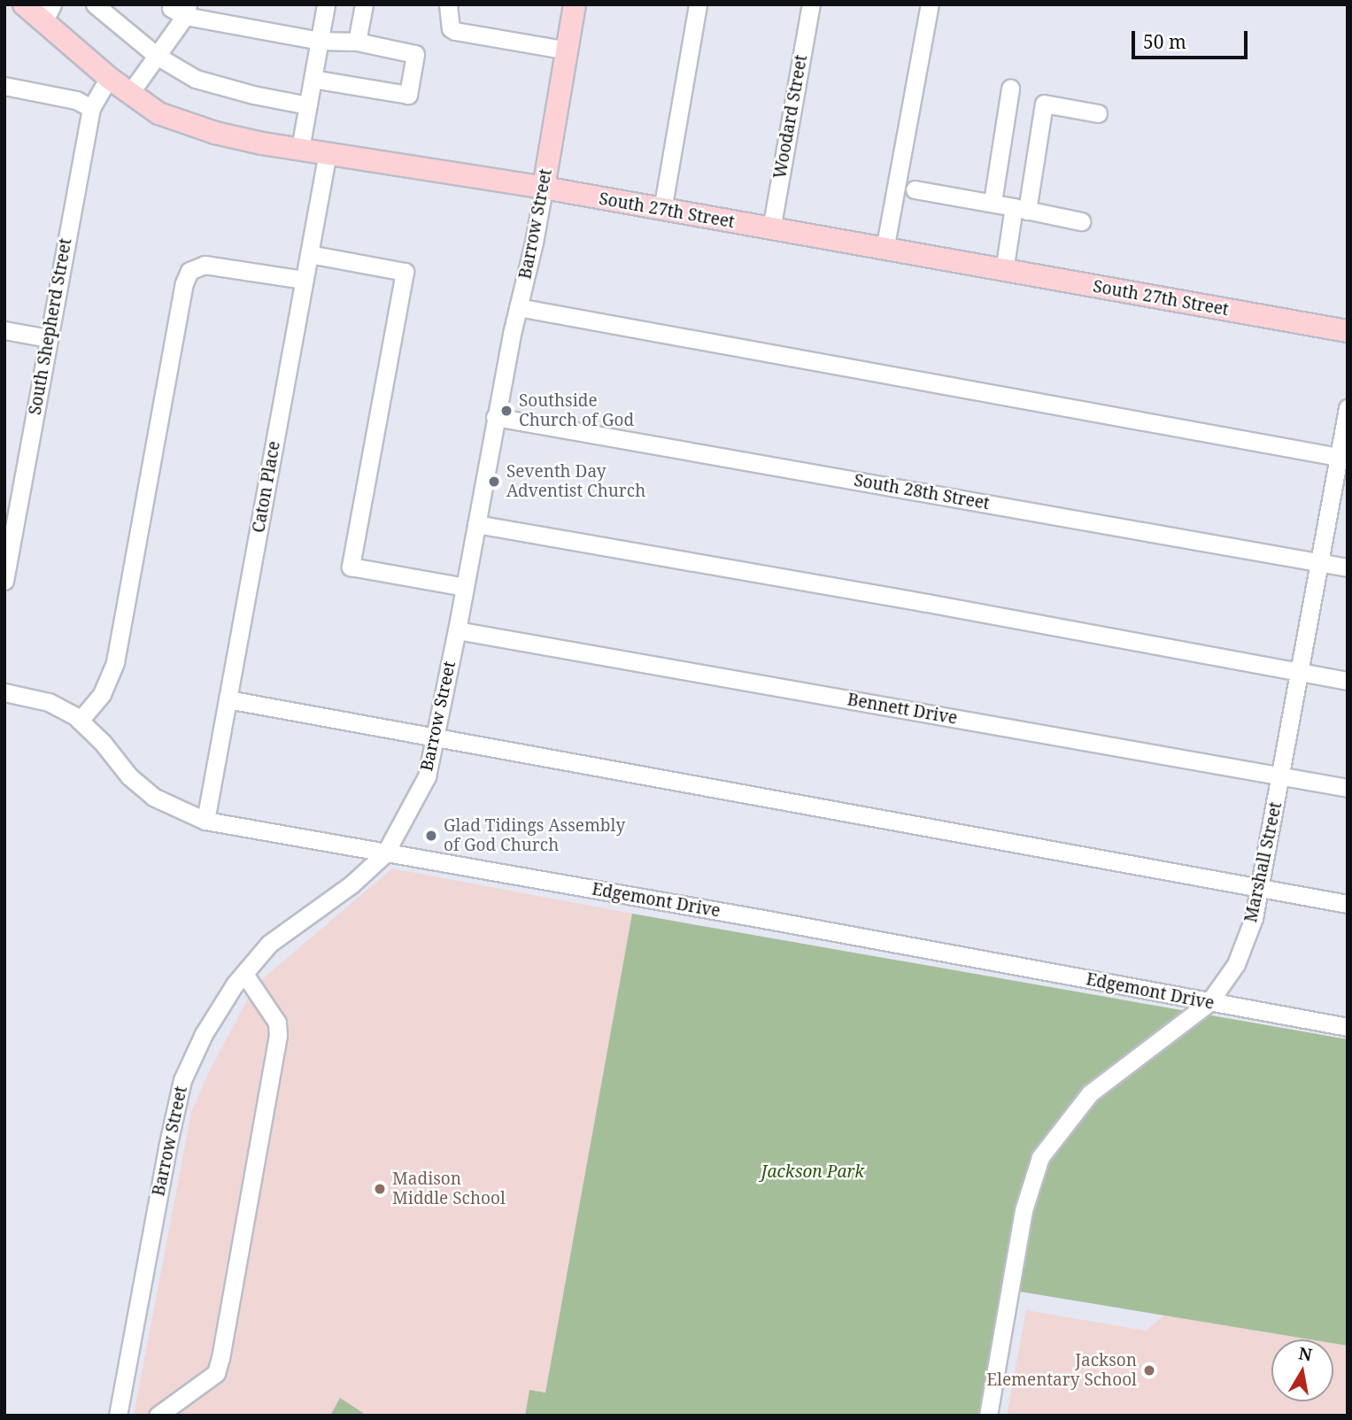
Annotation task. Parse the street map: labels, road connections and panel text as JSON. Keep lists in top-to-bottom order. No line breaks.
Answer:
{"streets":{"main road":["South 27th Street","Barrow Street"],"street":["Woodard Street","South Shepherd Street","Caton Place","South 28th Street","Bennett Drive","Marshall Street","Edgemont Drive"]},"crossings":[["Woodard Street","South 27th Street"],["South 27th Street","Barrow Street"],["South 27th Street","South Shepherd Street"],["South 27th Street","Caton Place"],["Barrow Street","South 28th Street"],["Barrow Street","Bennett Drive"],["Barrow Street","Edgemont Drive"],["Caton Place","Edgemont Drive"],["South 28th Street","Marshall Street"],["Bennett Drive","Marshall Street"],["Marshall Street","Edgemont Drive"]],"parks":["Jackson Park"],"places":["Southside Church of God","Seventh Day Adventist Church","Glad Tidings Assembly of God Church","Madison Middle School","Jackson Elementary School"],"scale_bar":"50 m","north":"top"}
